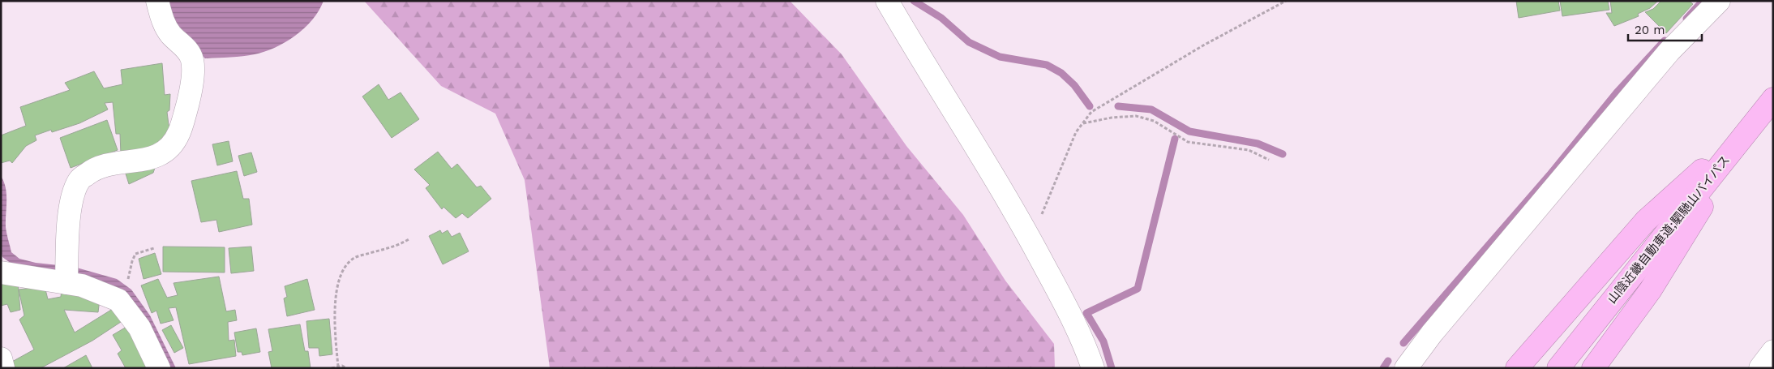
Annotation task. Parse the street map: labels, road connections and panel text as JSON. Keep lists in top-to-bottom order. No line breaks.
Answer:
{"streets":{"highway":["山陰近畿自動車道;駟馳山バイパス"]},"scale_bar":"20 m"}
